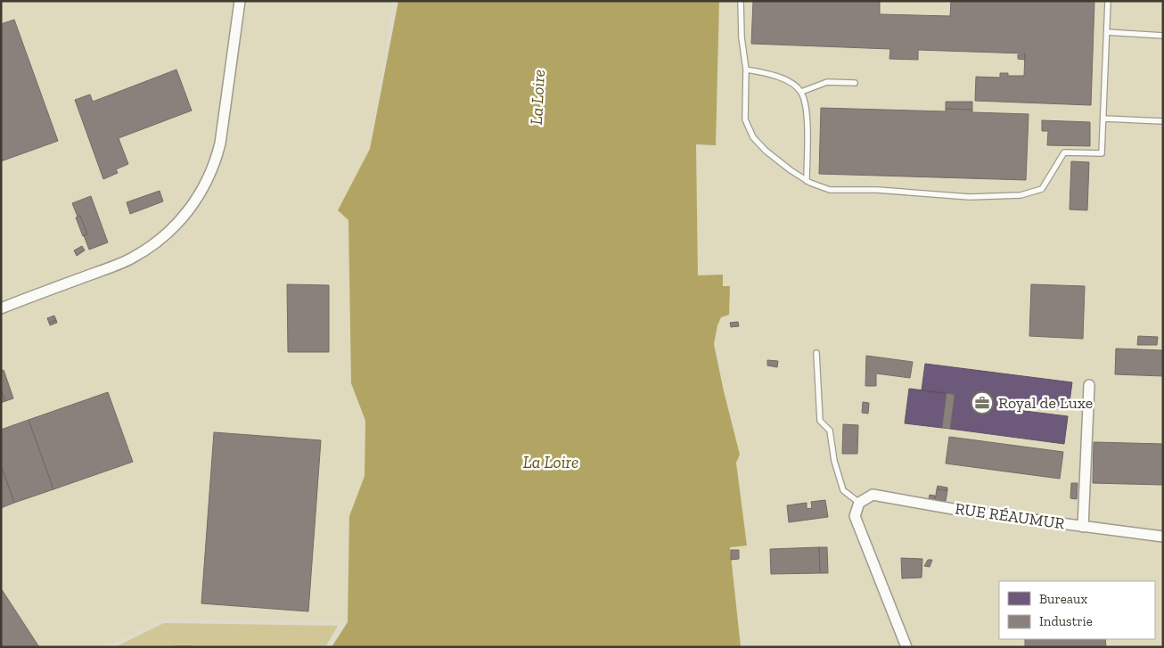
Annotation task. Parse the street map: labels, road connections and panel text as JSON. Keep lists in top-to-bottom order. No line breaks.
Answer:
{"streets":{"street":["RUE RÉAUMUR"]},"water":["La Loire"],"places":{"office":["Royal de Luxe"]},"legend":["Bureaux","Industrie"]}
